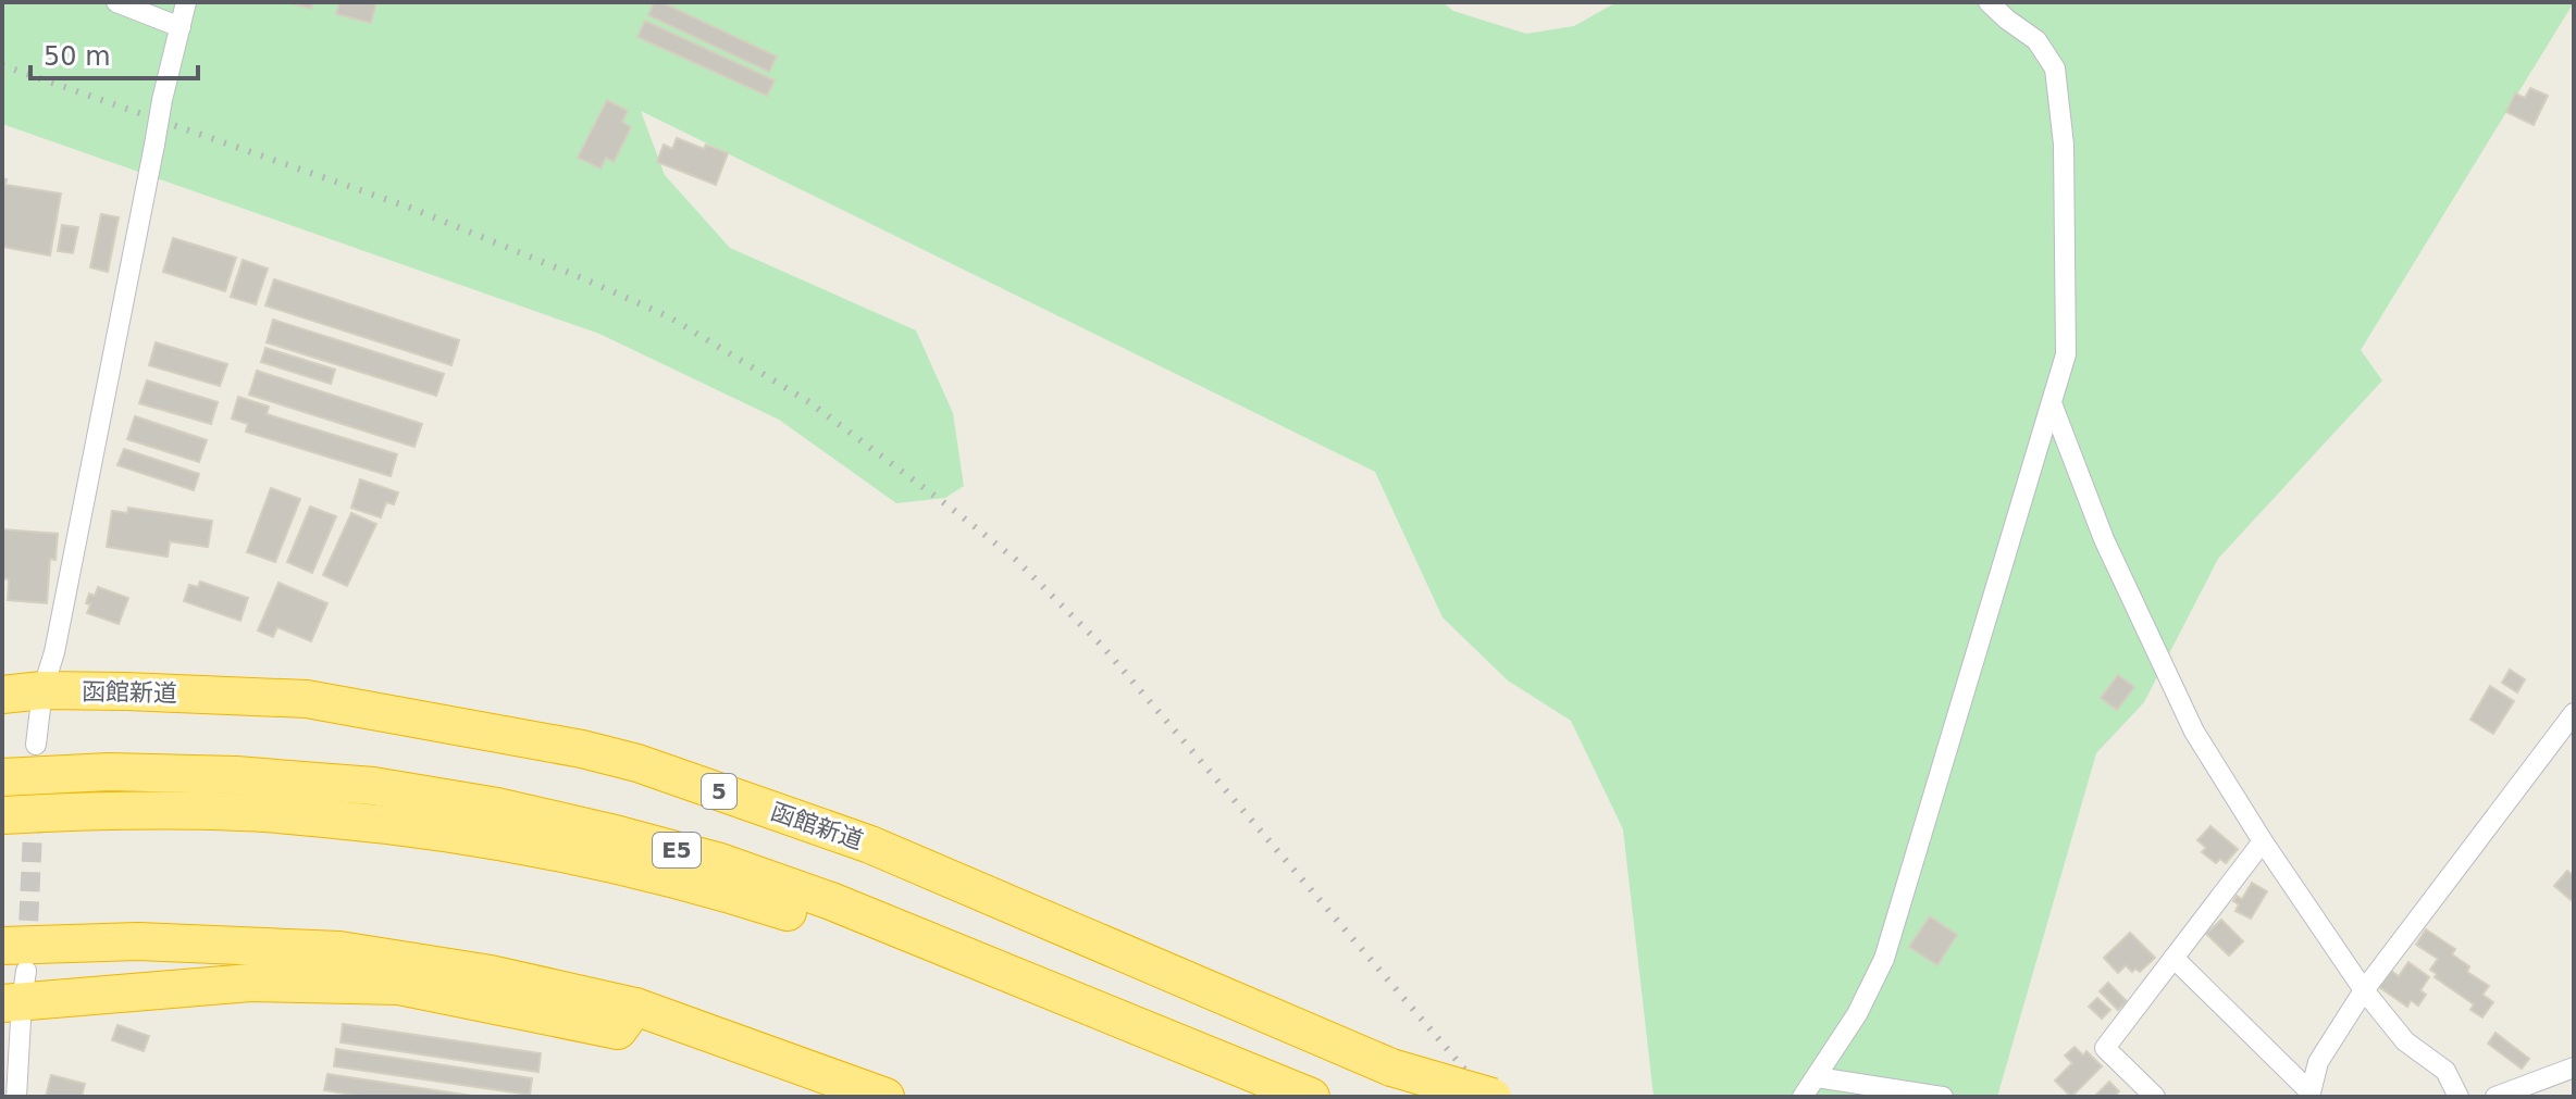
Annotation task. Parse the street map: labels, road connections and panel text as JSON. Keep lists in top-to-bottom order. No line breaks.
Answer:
{"streets":{"highway":["函館新道","5","E5"]},"scale_bar":"50 m"}
